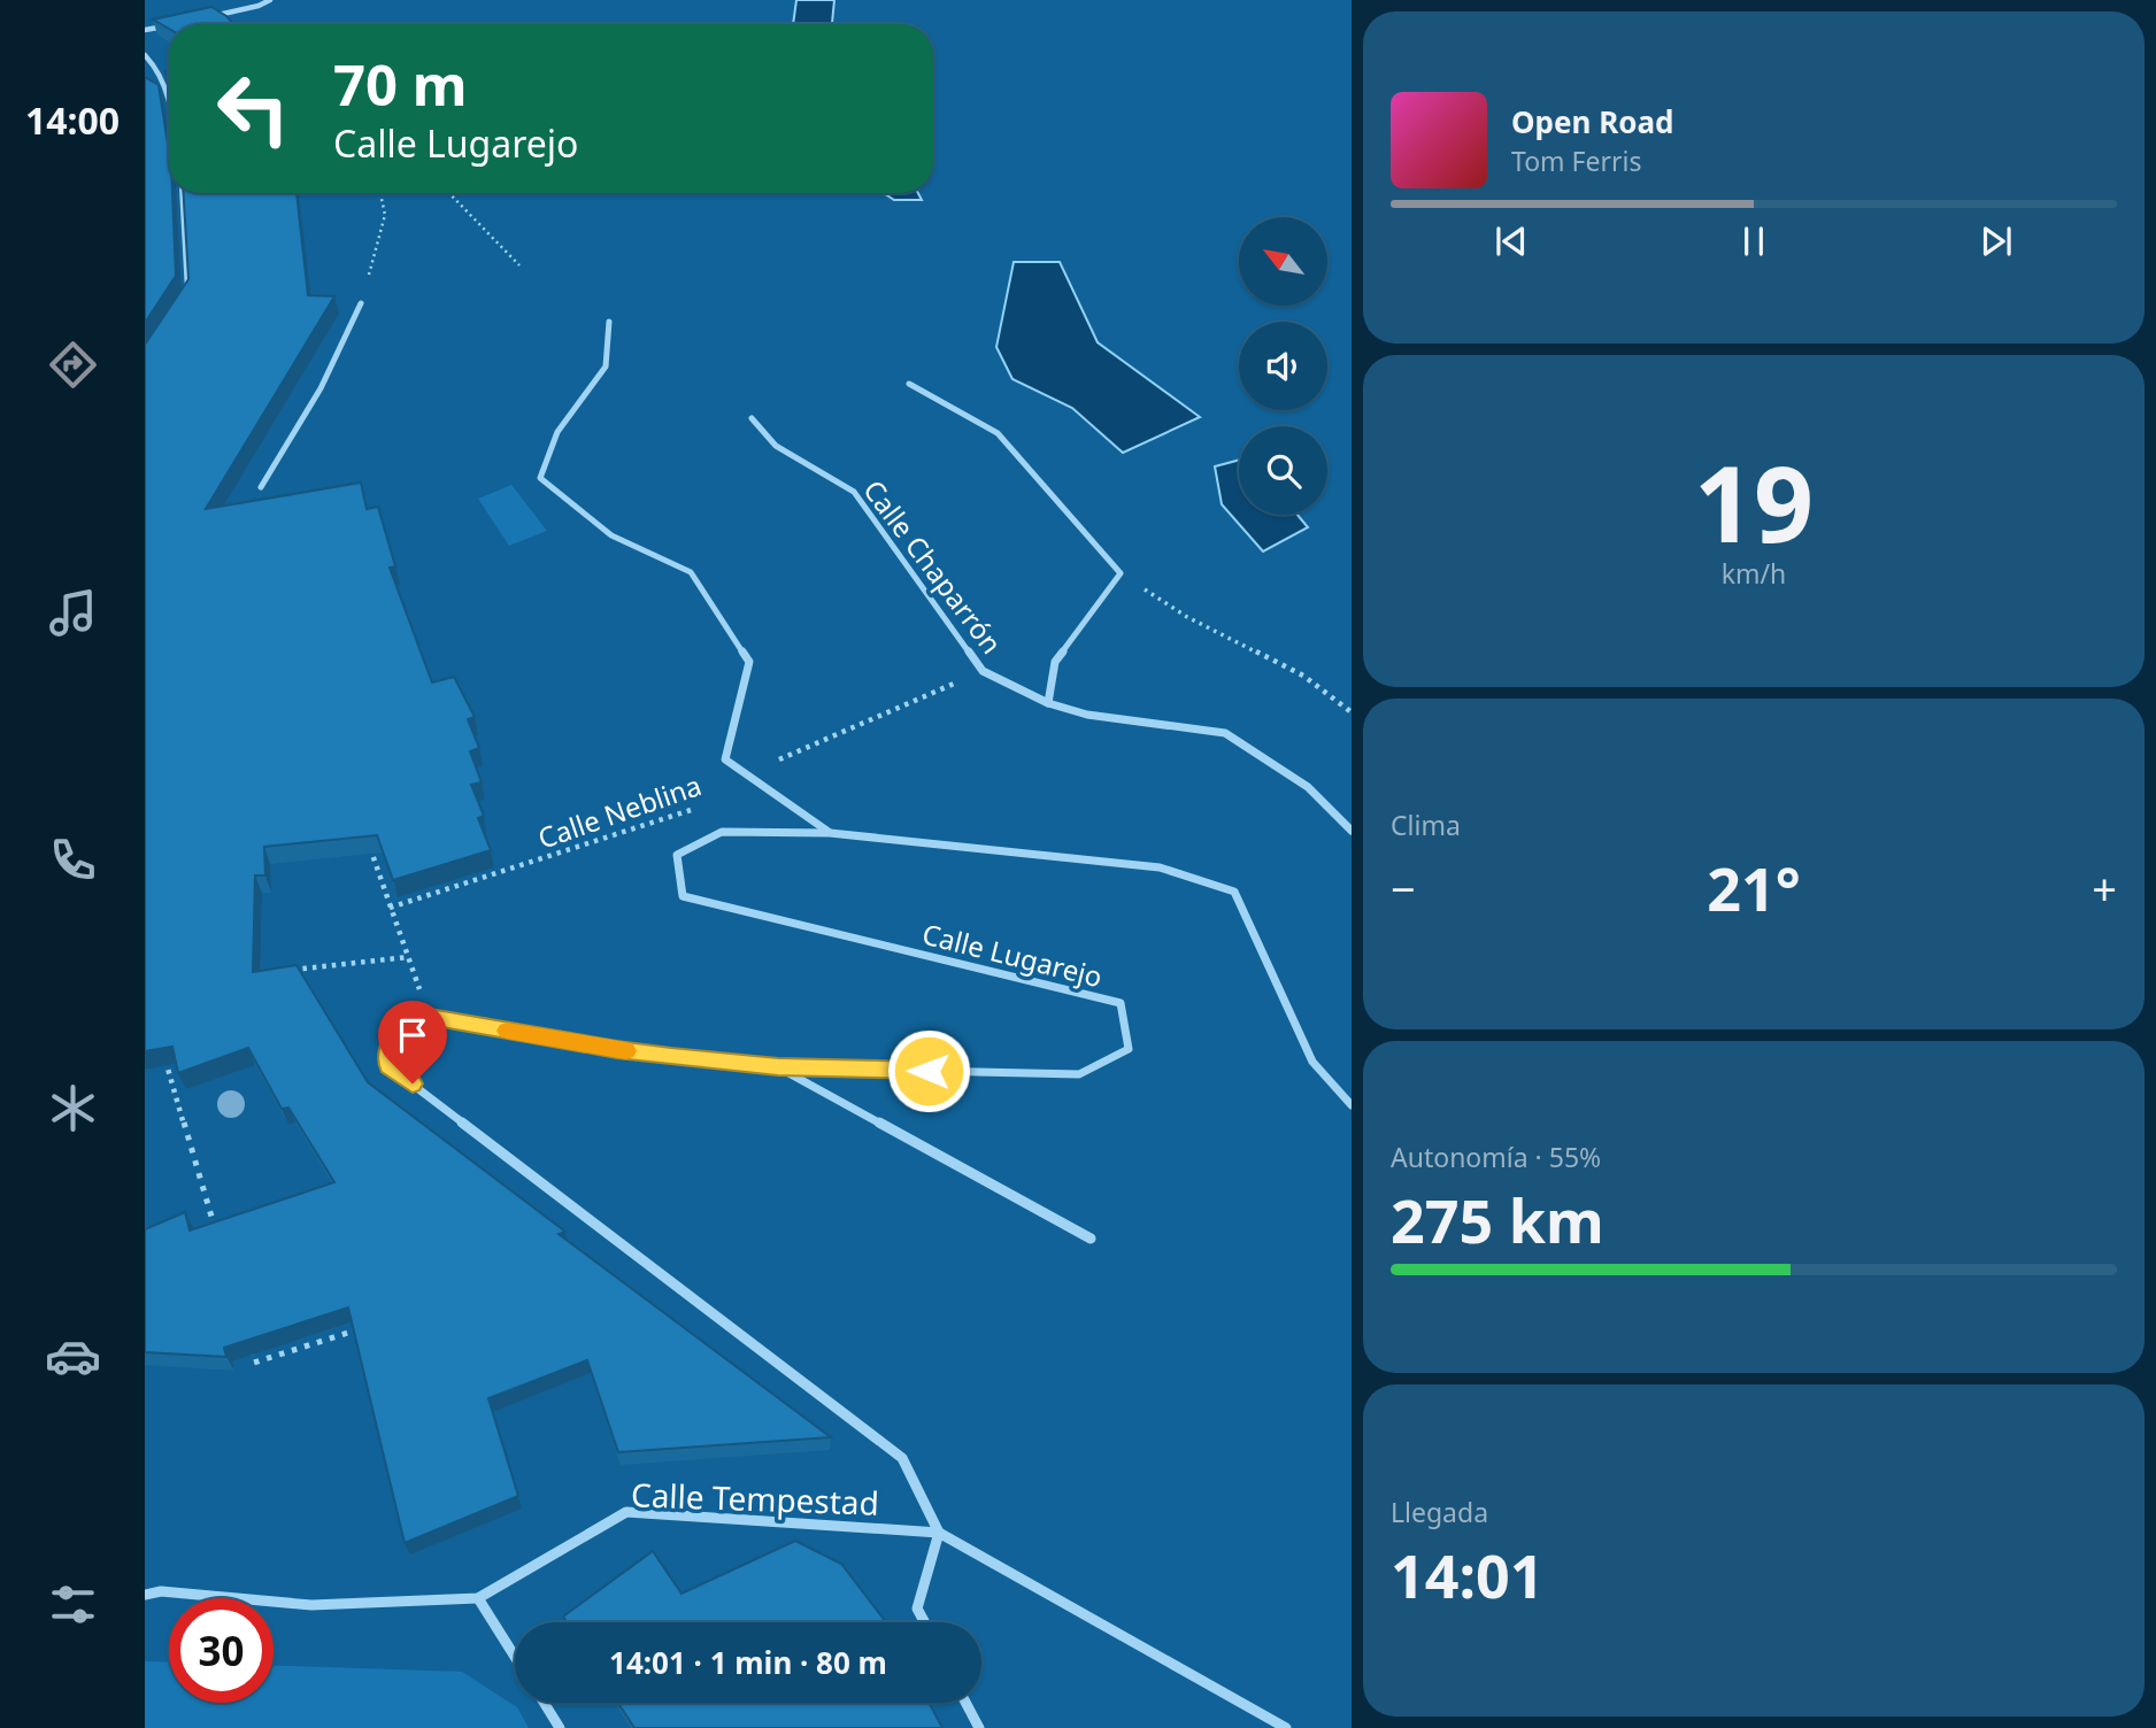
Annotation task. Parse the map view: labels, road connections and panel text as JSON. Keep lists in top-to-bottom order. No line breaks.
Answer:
{"streets":{"street":["Calle Chaparrón","Calle Lugarejo","Calle Tempestad"],"path":["Calle Neblina"]},"north":"top left","page":{"tabs":"14:00","turn":["70 m","Calle Lugarejo"],"song":["Open Road","Tom Ferris"],"tile":[["19","km/h"],"Clima",["Autonomía · 55%","275 km"],["Llegada","14:01"]],"heat":["−","21°","+"],"limit":"30","trip":"14:01 · 1 min · 80 m"}}
